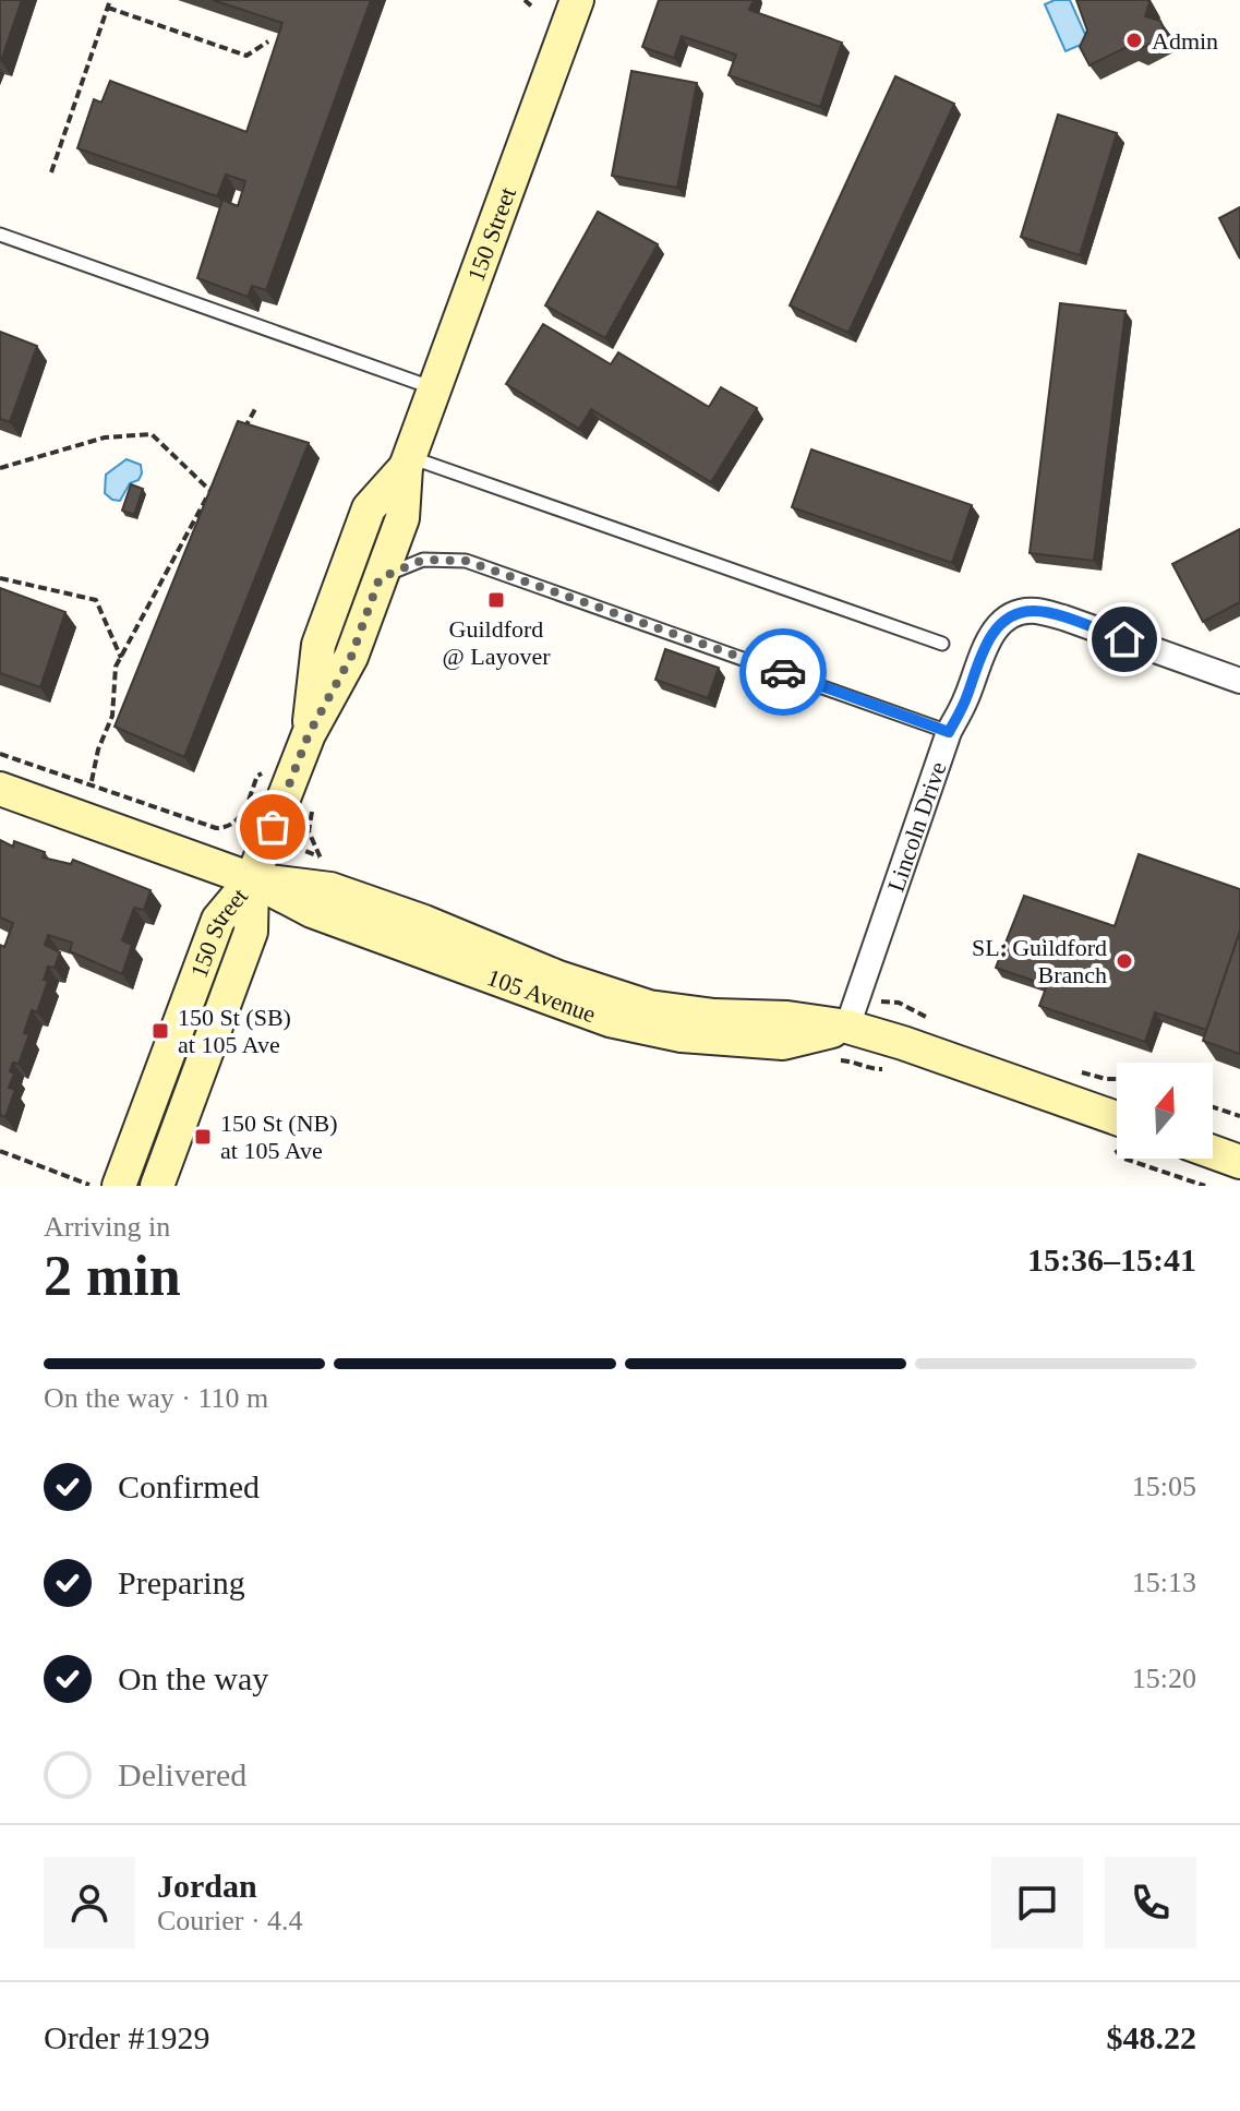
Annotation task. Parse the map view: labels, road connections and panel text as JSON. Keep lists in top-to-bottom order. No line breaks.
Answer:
{"streets":{"main road":["150 Street","105 Avenue"],"street":["Lincoln Drive"]},"crossings":[["150 Street","105 Avenue"],["Lincoln Drive","105 Avenue"]],"places":{"other":["Admin","SL: Guildford Branch"],"transit":["Guildford @ Layover","150 St (SB) at 105 Ave","150 St (NB) at 105 Ave"]},"north":"top","page":{"heading":["2 min","Arriving in","15:36–15:41"],"panel":["Jordan","Courier · 4.4","Order #1929","$48.22"],"bar":"On the way · 110 m","list":[["Confirmed","15:05"],["Preparing","15:13"],["On the way","15:20"],"Delivered"]}}
